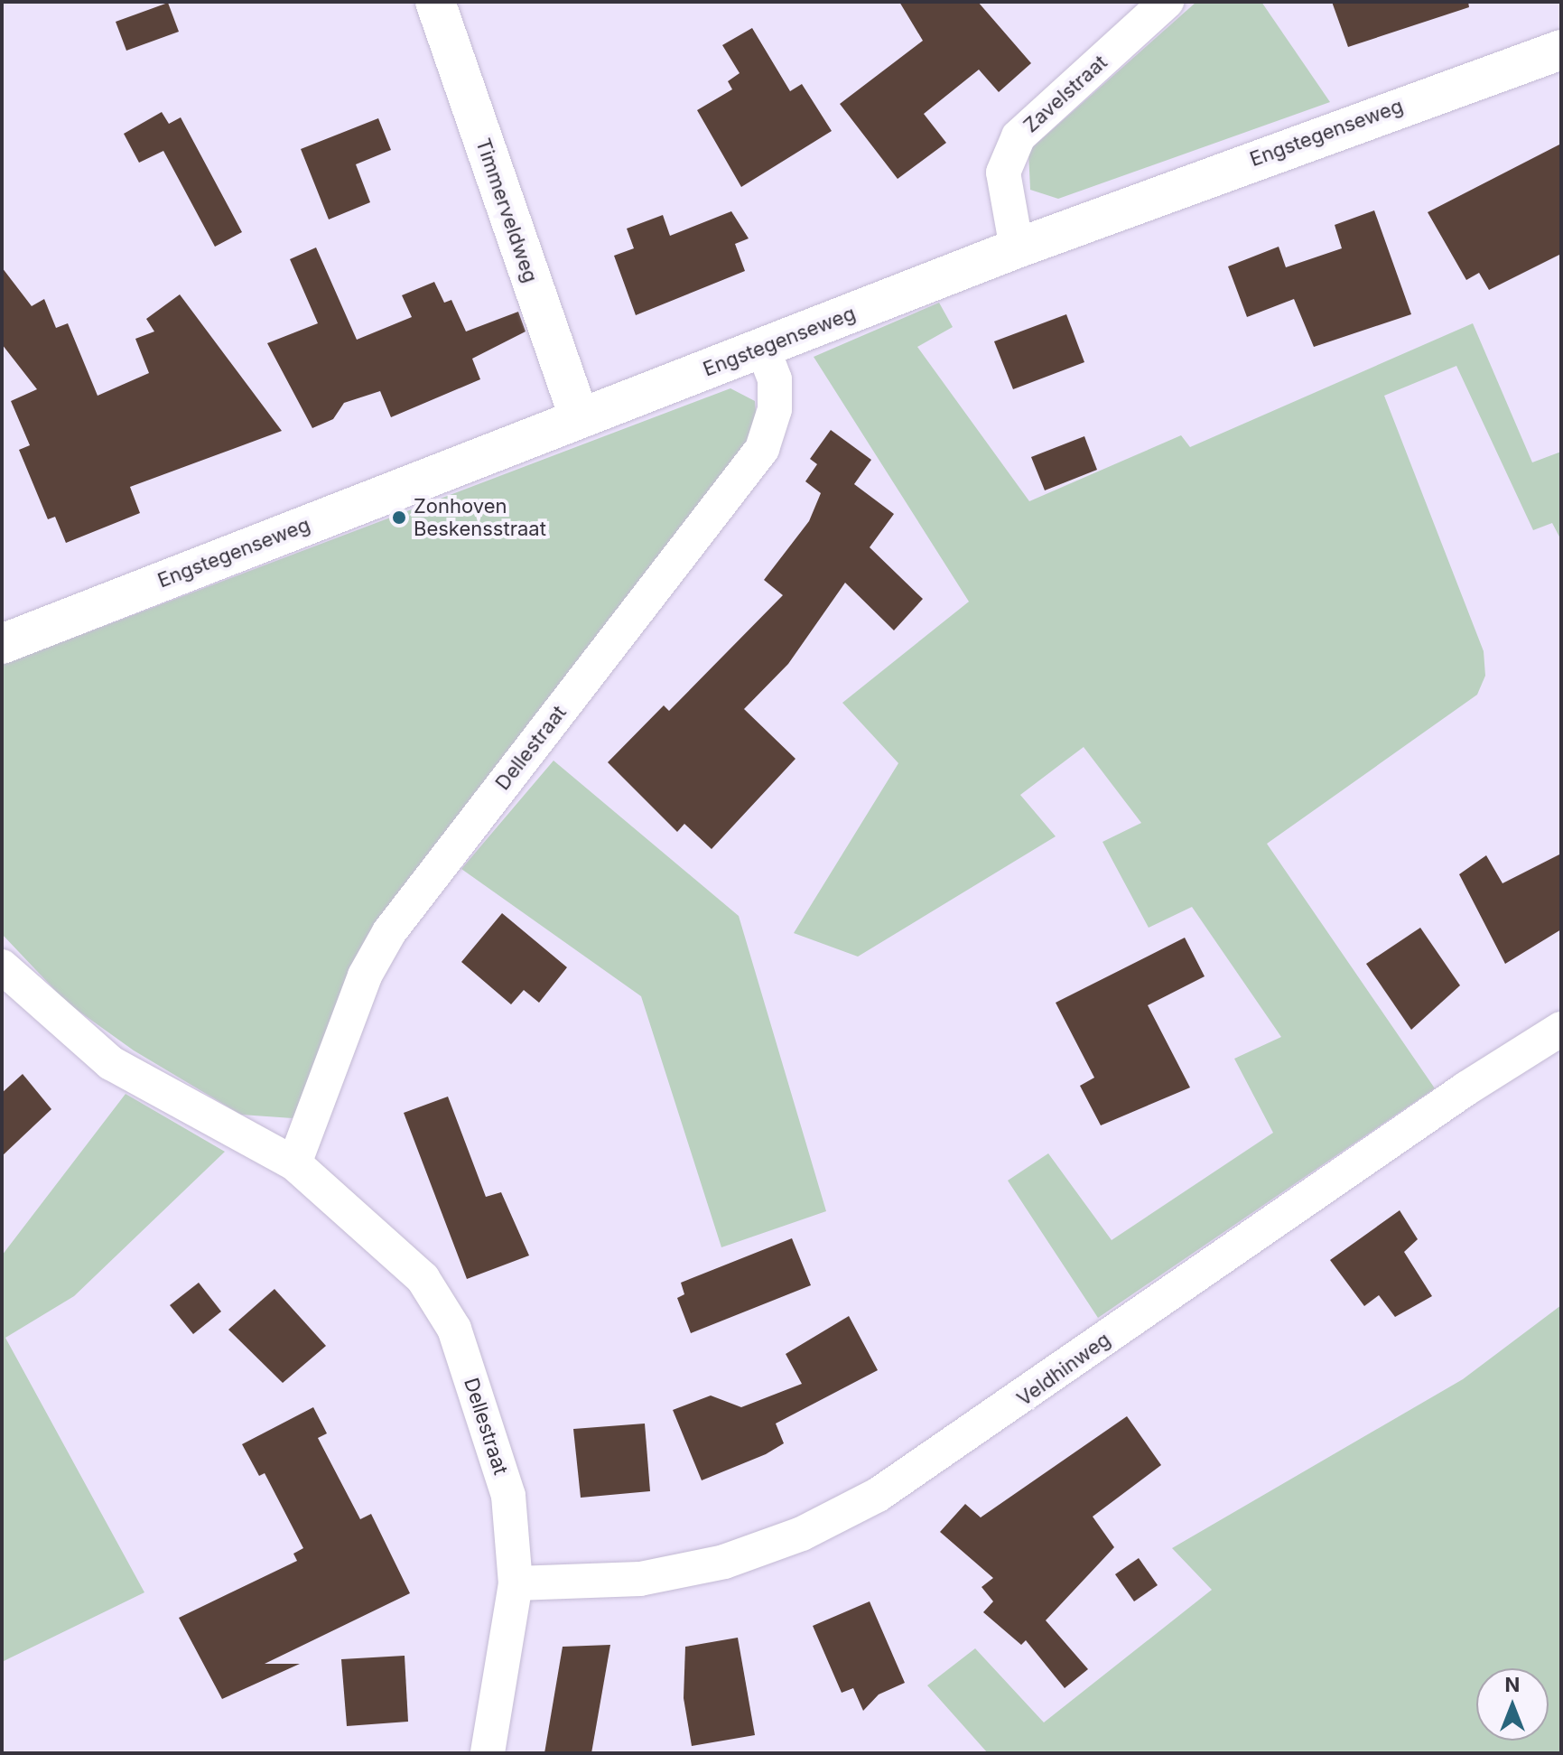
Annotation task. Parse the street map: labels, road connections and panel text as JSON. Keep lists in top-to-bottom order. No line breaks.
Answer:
{"streets":{"street":["Zavelstraat","Engstegenseweg","Timmerveldweg","Dellestraat","Veldhinweg"]},"crossings":[["Zavelstraat","Engstegenseweg"],["Engstegenseweg","Timmerveldweg"],["Engstegenseweg","Dellestraat"],["Dellestraat","Veldhinweg"]],"places":["Zonhoven Beskensstraat"],"north":"top"}
